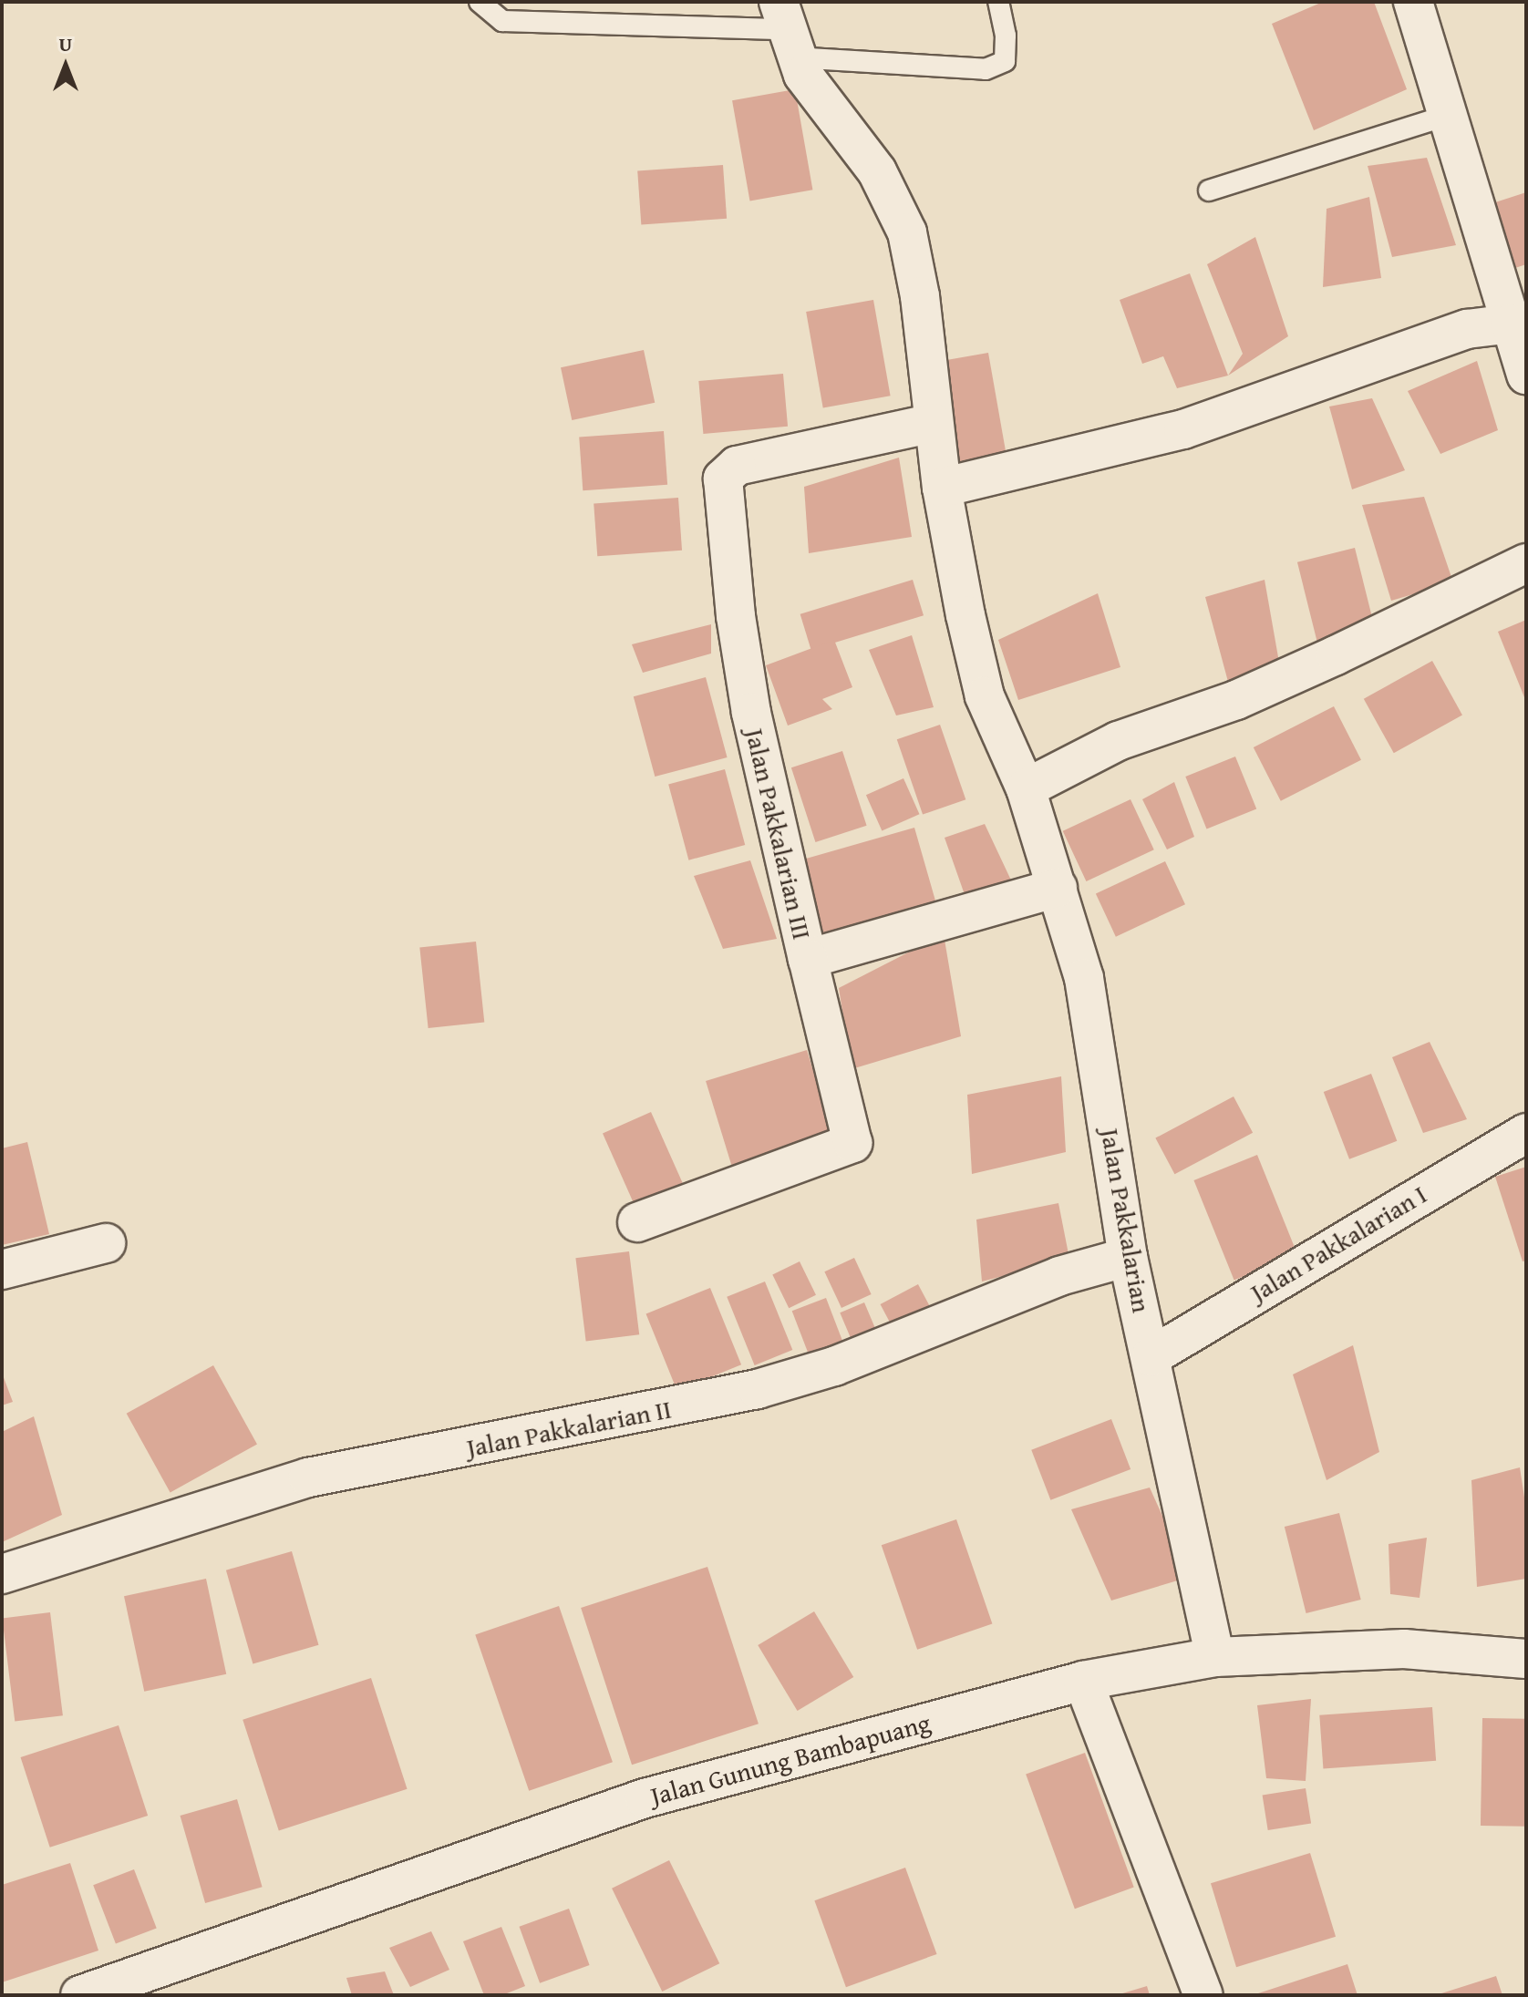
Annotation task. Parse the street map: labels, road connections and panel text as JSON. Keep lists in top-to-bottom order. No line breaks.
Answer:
{"streets":{"street":["Jalan Pakkalarian III","Jalan Pakkalarian","Jalan Pakkalarian I","Jalan Pakkalarian II","Jalan Gunung Bambapuang"]},"crossings":[["Jalan Pakkalarian III","Jalan Pakkalarian"],["Jalan Pakkalarian","Jalan Pakkalarian I"],["Jalan Pakkalarian","Jalan Pakkalarian II"],["Jalan Pakkalarian","Jalan Gunung Bambapuang"]],"north":"top"}
